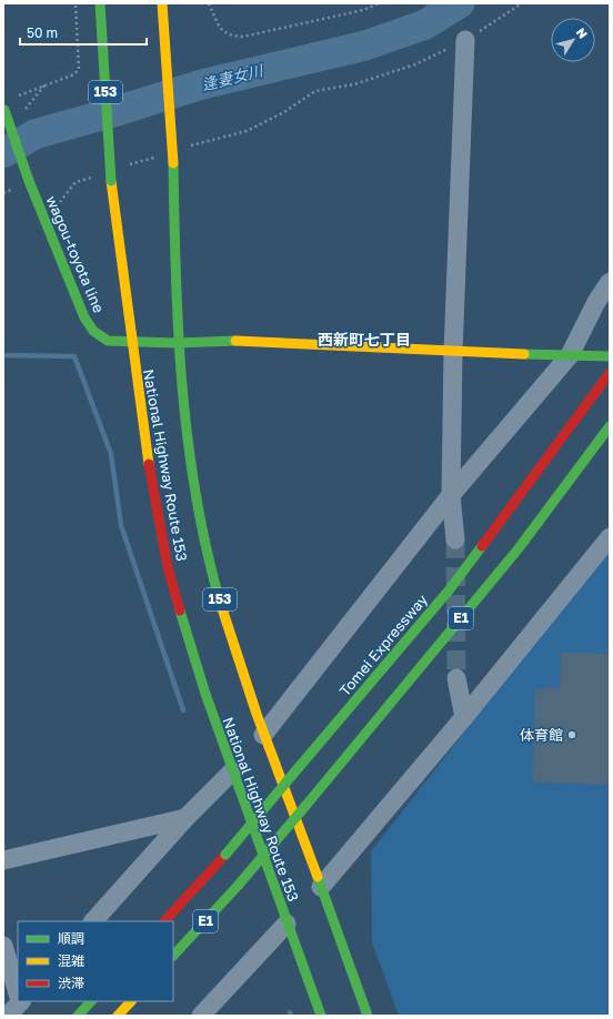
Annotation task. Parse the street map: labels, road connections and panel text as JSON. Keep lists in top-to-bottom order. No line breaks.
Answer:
{"streets":{"main road":["153","wagou-toyota line","National Highway Route 153","E1","Tomei Expressway"]},"crossings":[["wagou-toyota line","National Highway Route 153"]],"districts":["西新町七丁目"],"water":["逢妻女川"],"places":["体育館"],"legend":["順調","混雑","渋滞"],"scale_bar":"50 m","north":"top right"}
